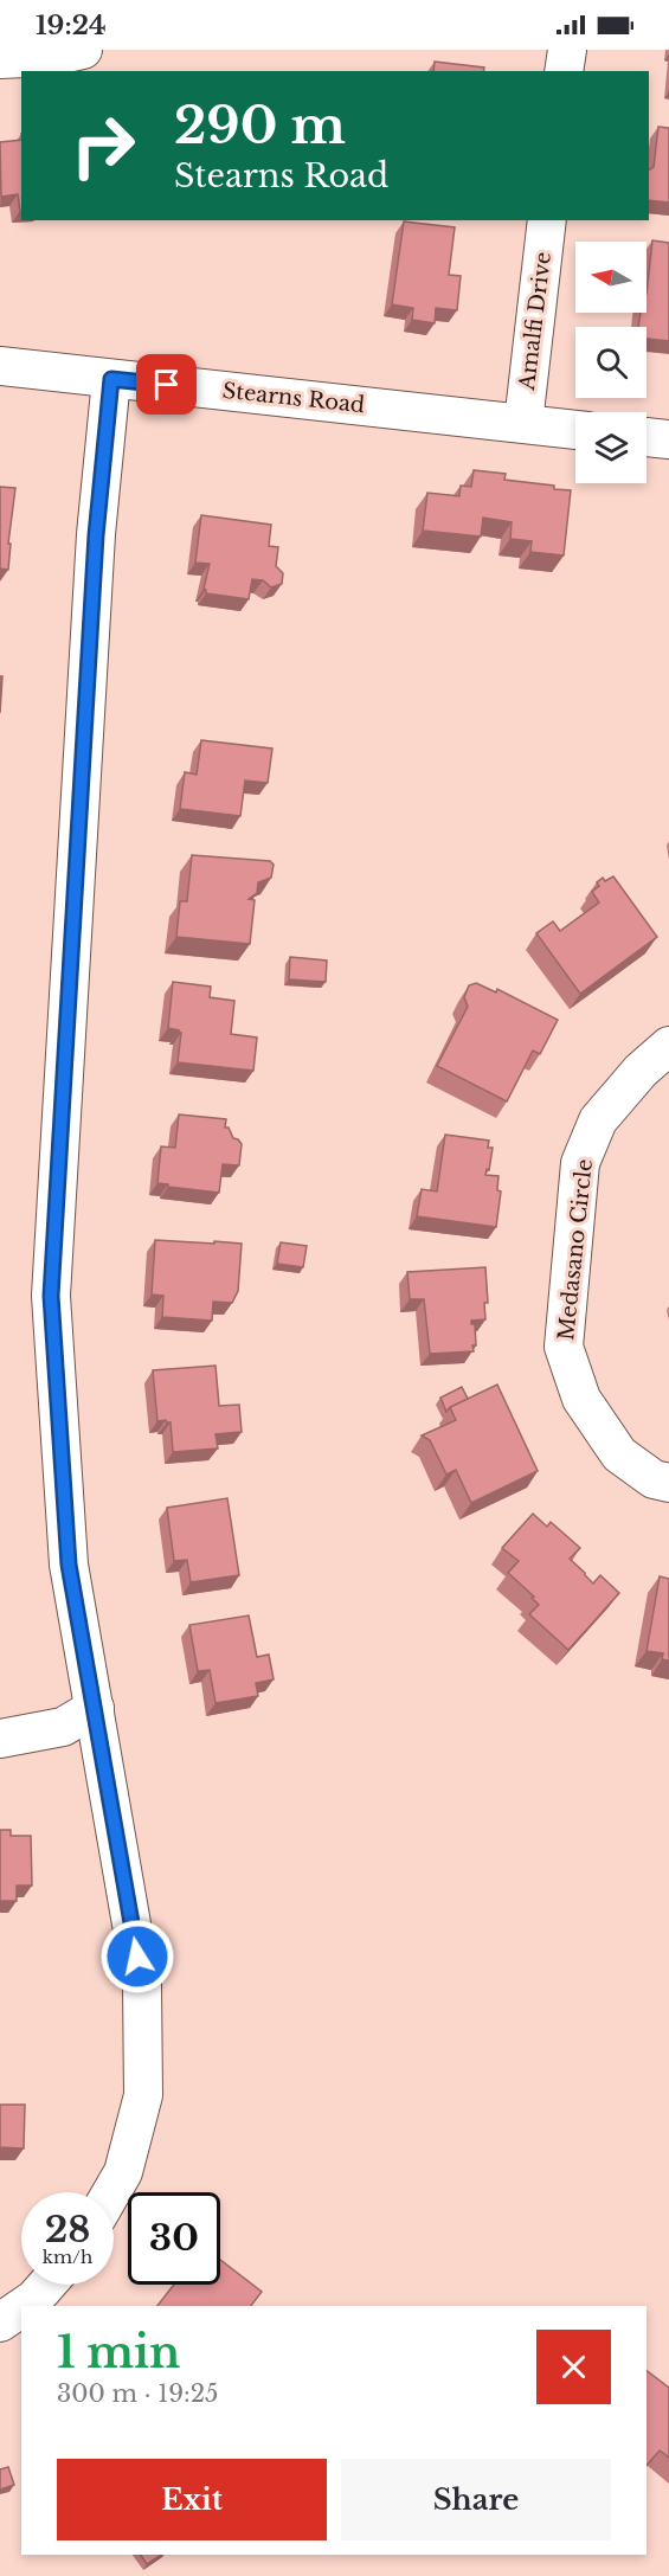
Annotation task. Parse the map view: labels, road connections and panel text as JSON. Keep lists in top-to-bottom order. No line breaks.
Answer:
{"streets":{"street":["Amalfi Drive","Stearns Road","Medasano Circle"]},"crossings":[["Amalfi Drive","Stearns Road"]],"north":"left","page":{"status":"19:24","turn":["290 m","Stearns Road"],"speed":"28 km/h","limit":"30","heading":["1 min","300 m · 19:25"],"buttons":["Exit","Share"]}}
